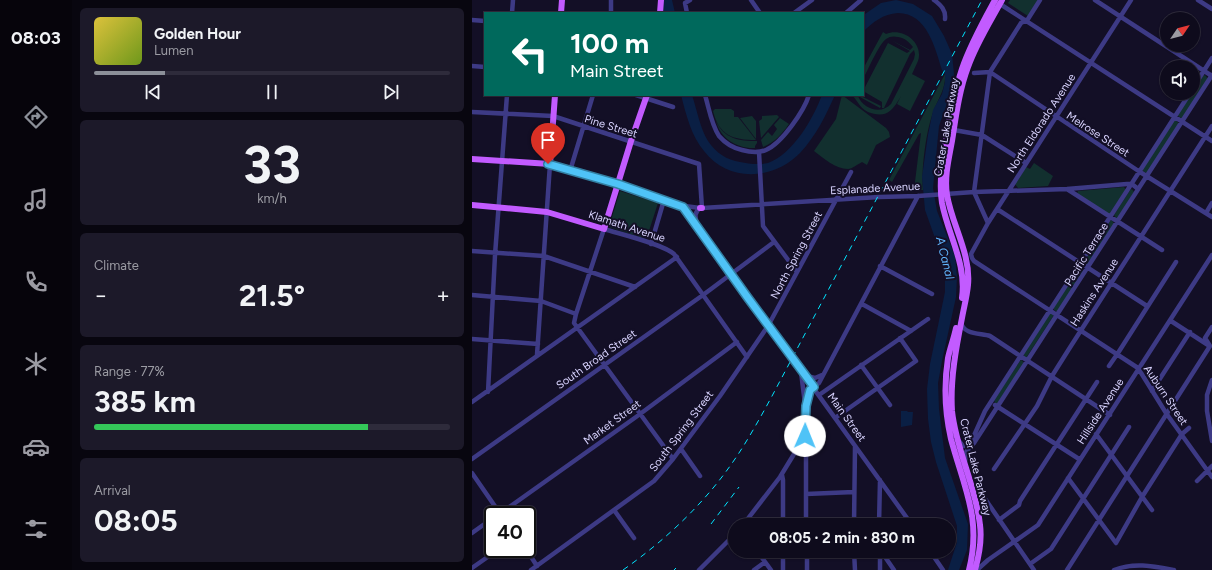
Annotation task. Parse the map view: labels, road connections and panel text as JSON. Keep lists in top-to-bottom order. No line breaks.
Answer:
{"streets":{"main road":["Crater Lake Parkway","Klamath Avenue"],"street":["North Eldorado Avenue","Pine Street","Melrose Street","Esplanade Avenue","Pacific Terrace","North Spring Street","Haskins Avenue","South Broad Street","Auburn Street","Hillside Avenue","Main Street","Market Street","South Spring Street"]},"crossings":[["North Eldorado Avenue","Melrose Street"],["North Eldorado Avenue","Esplanade Avenue"],["North Eldorado Avenue","Auburn Street"],["Pine Street","Esplanade Avenue"],["Crater Lake Parkway","Esplanade Avenue"],["Crater Lake Parkway","Pacific Terrace"],["Crater Lake Parkway","Hillside Avenue"],["Melrose Street","Pacific Terrace"],["Melrose Street","Haskins Avenue"],["Esplanade Avenue","Pacific Terrace"],["Esplanade Avenue","North Spring Street"],["Esplanade Avenue","Main Street"],["Klamath Avenue","South Broad Street"],["Klamath Avenue","Market Street"],["Klamath Avenue","South Spring Street"],["Pacific Terrace","Auburn Street"],["North Spring Street","Main Street"],["North Spring Street","South Spring Street"],["Haskins Avenue","Auburn Street"],["South Broad Street","Main Street"],["Auburn Street","Hillside Avenue"],["Main Street","South Spring Street"]],"water":["A Canal"],"north":"top right","page":{"tabs":"08:03","turn":["100 m","Main Street"],"song":["Golden Hour","Lumen"],"tile":[["33","km/h"],"Climate",["Range · 77%","385 km"],["Arrival","08:05"]],"heat":["−","21.5°","+"],"limit":"40","trip":"08:05 · 2 min · 830 m"}}
